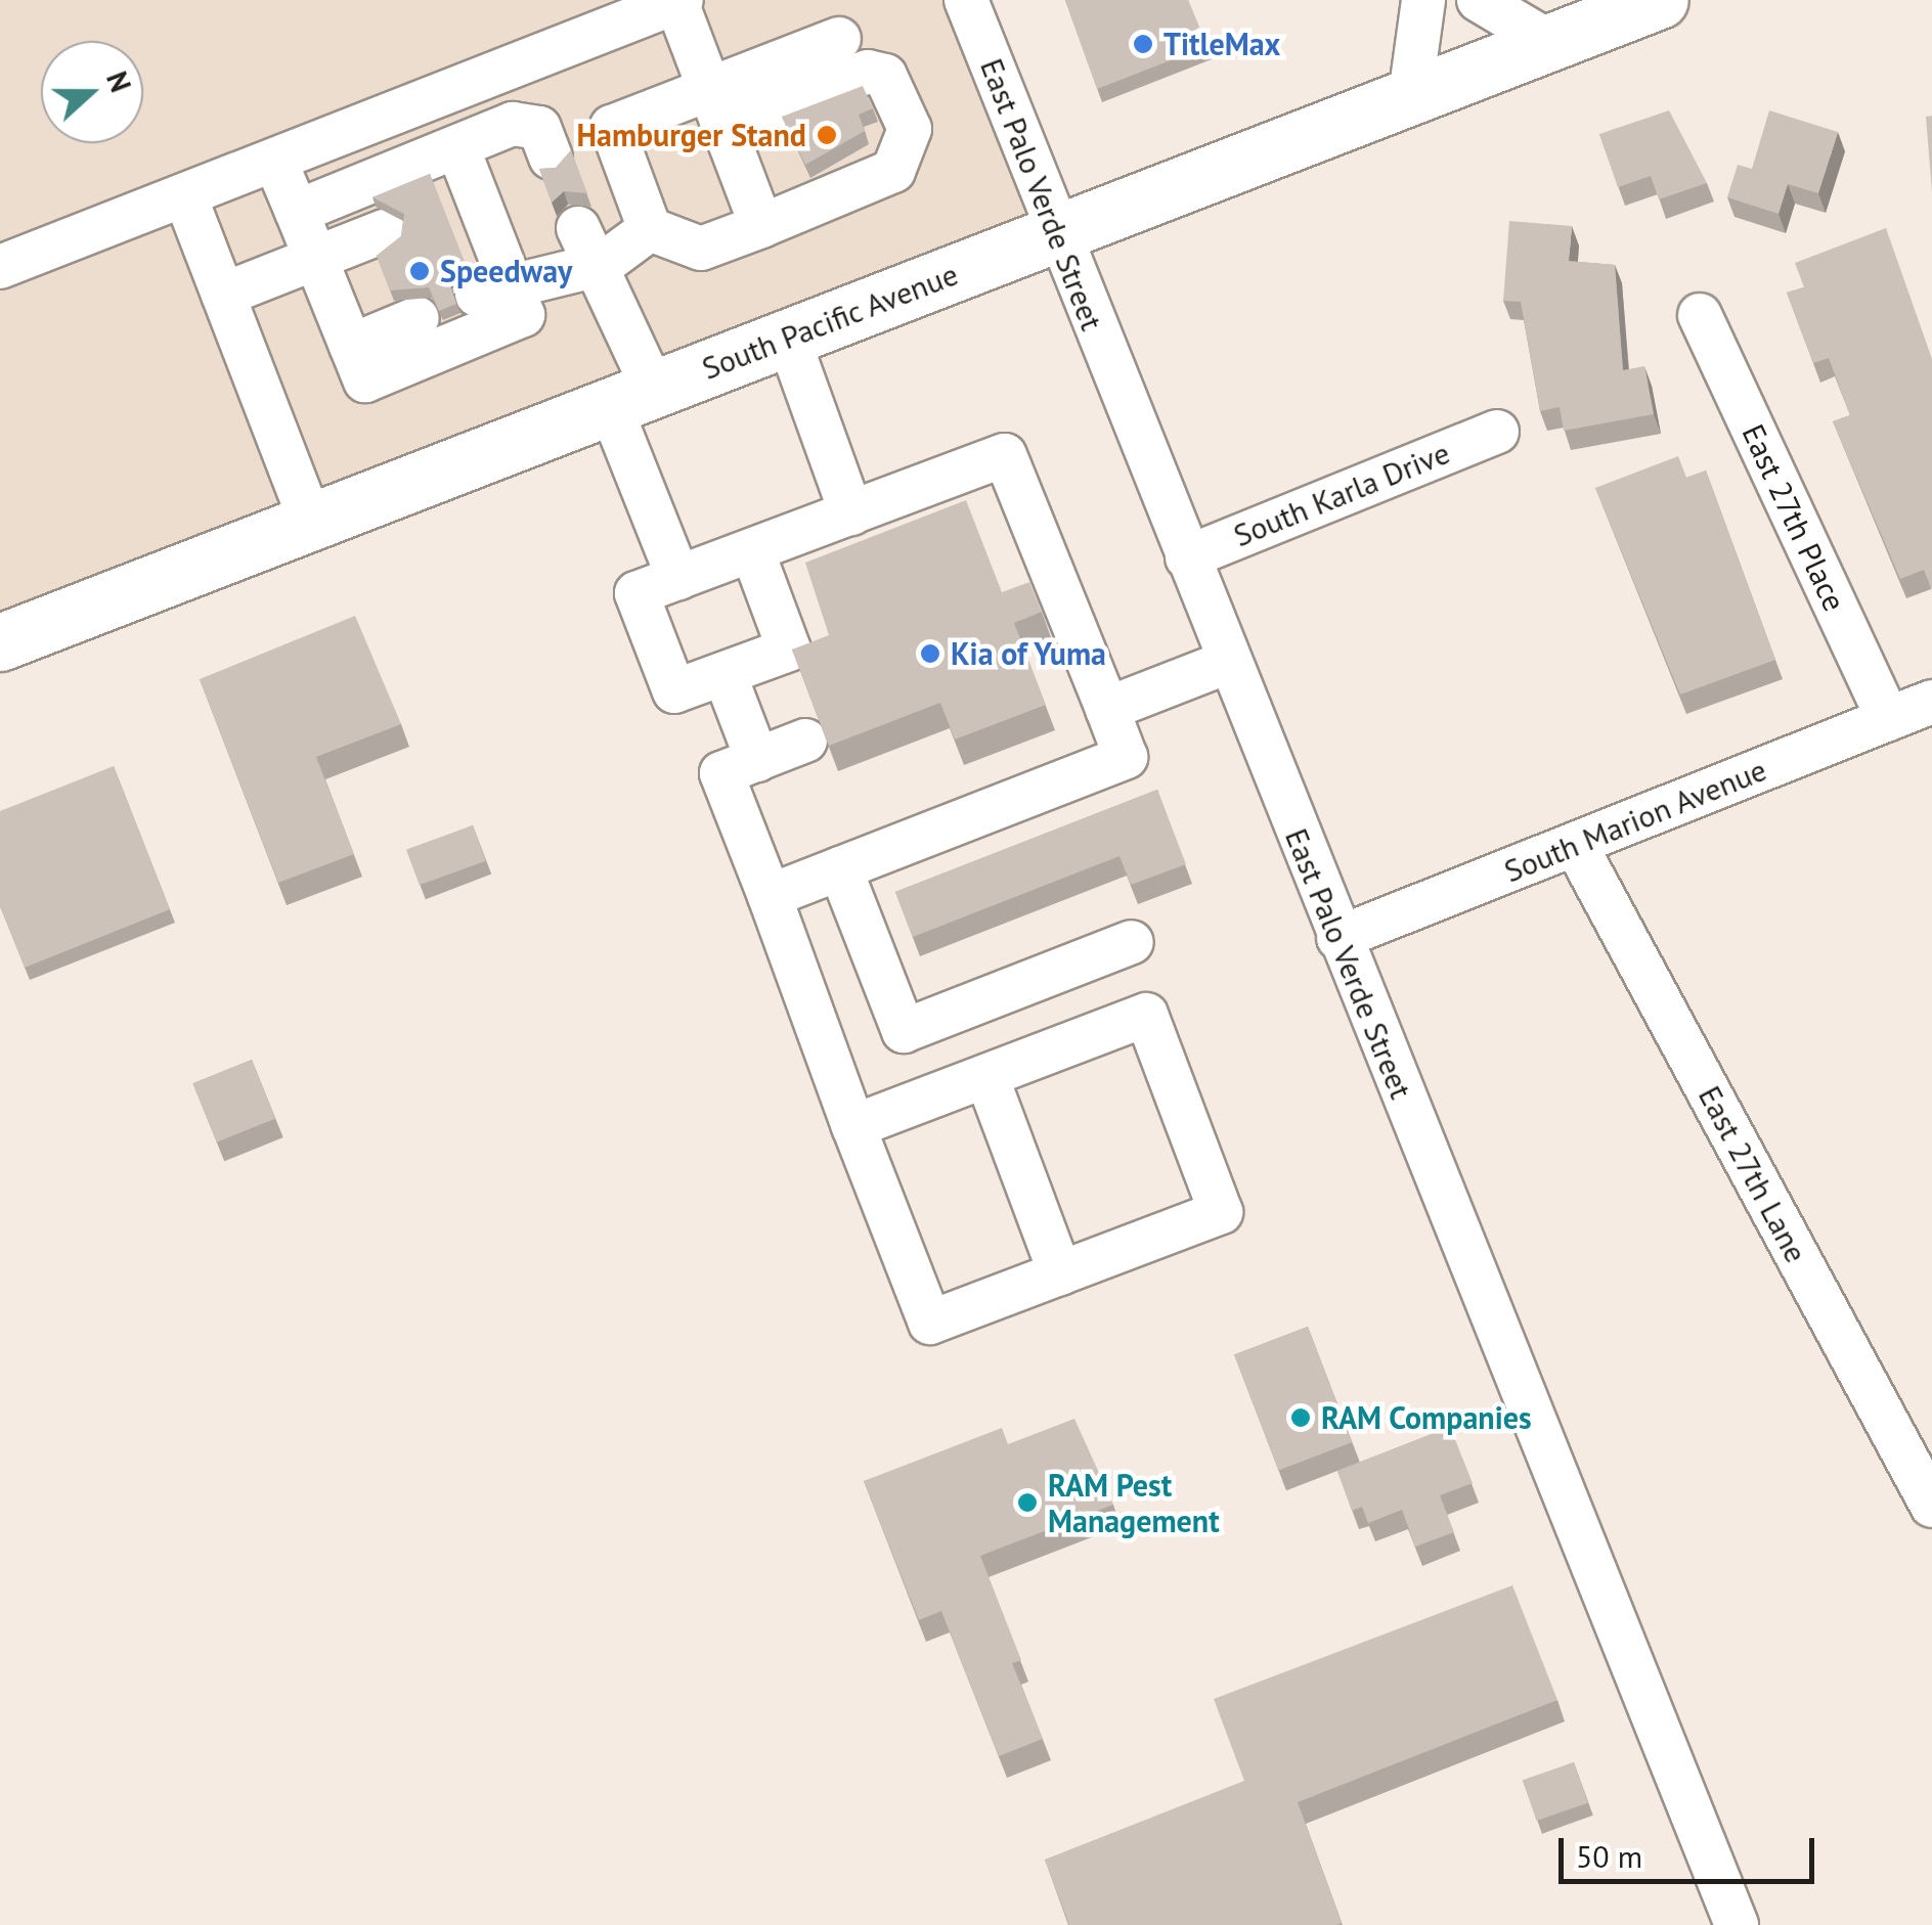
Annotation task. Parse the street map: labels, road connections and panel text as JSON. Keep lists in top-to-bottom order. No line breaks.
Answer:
{"streets":{"main road":["South Pacific Avenue"],"street":["East Palo Verde Street","South Karla Drive","East 27th Place","South Marion Avenue","East 27th Lane"]},"crossings":[["East Palo Verde Street","South Pacific Avenue"],["East Palo Verde Street","South Karla Drive"],["East Palo Verde Street","South Marion Avenue"],["East 27th Place","South Marion Avenue"],["South Marion Avenue","East 27th Lane"]],"places":["TitleMax","Hamburger Stand","Speedway","Kia of Yuma","RAM Companies","RAM Pest Management"],"scale_bar":"50 m","north":"right"}
